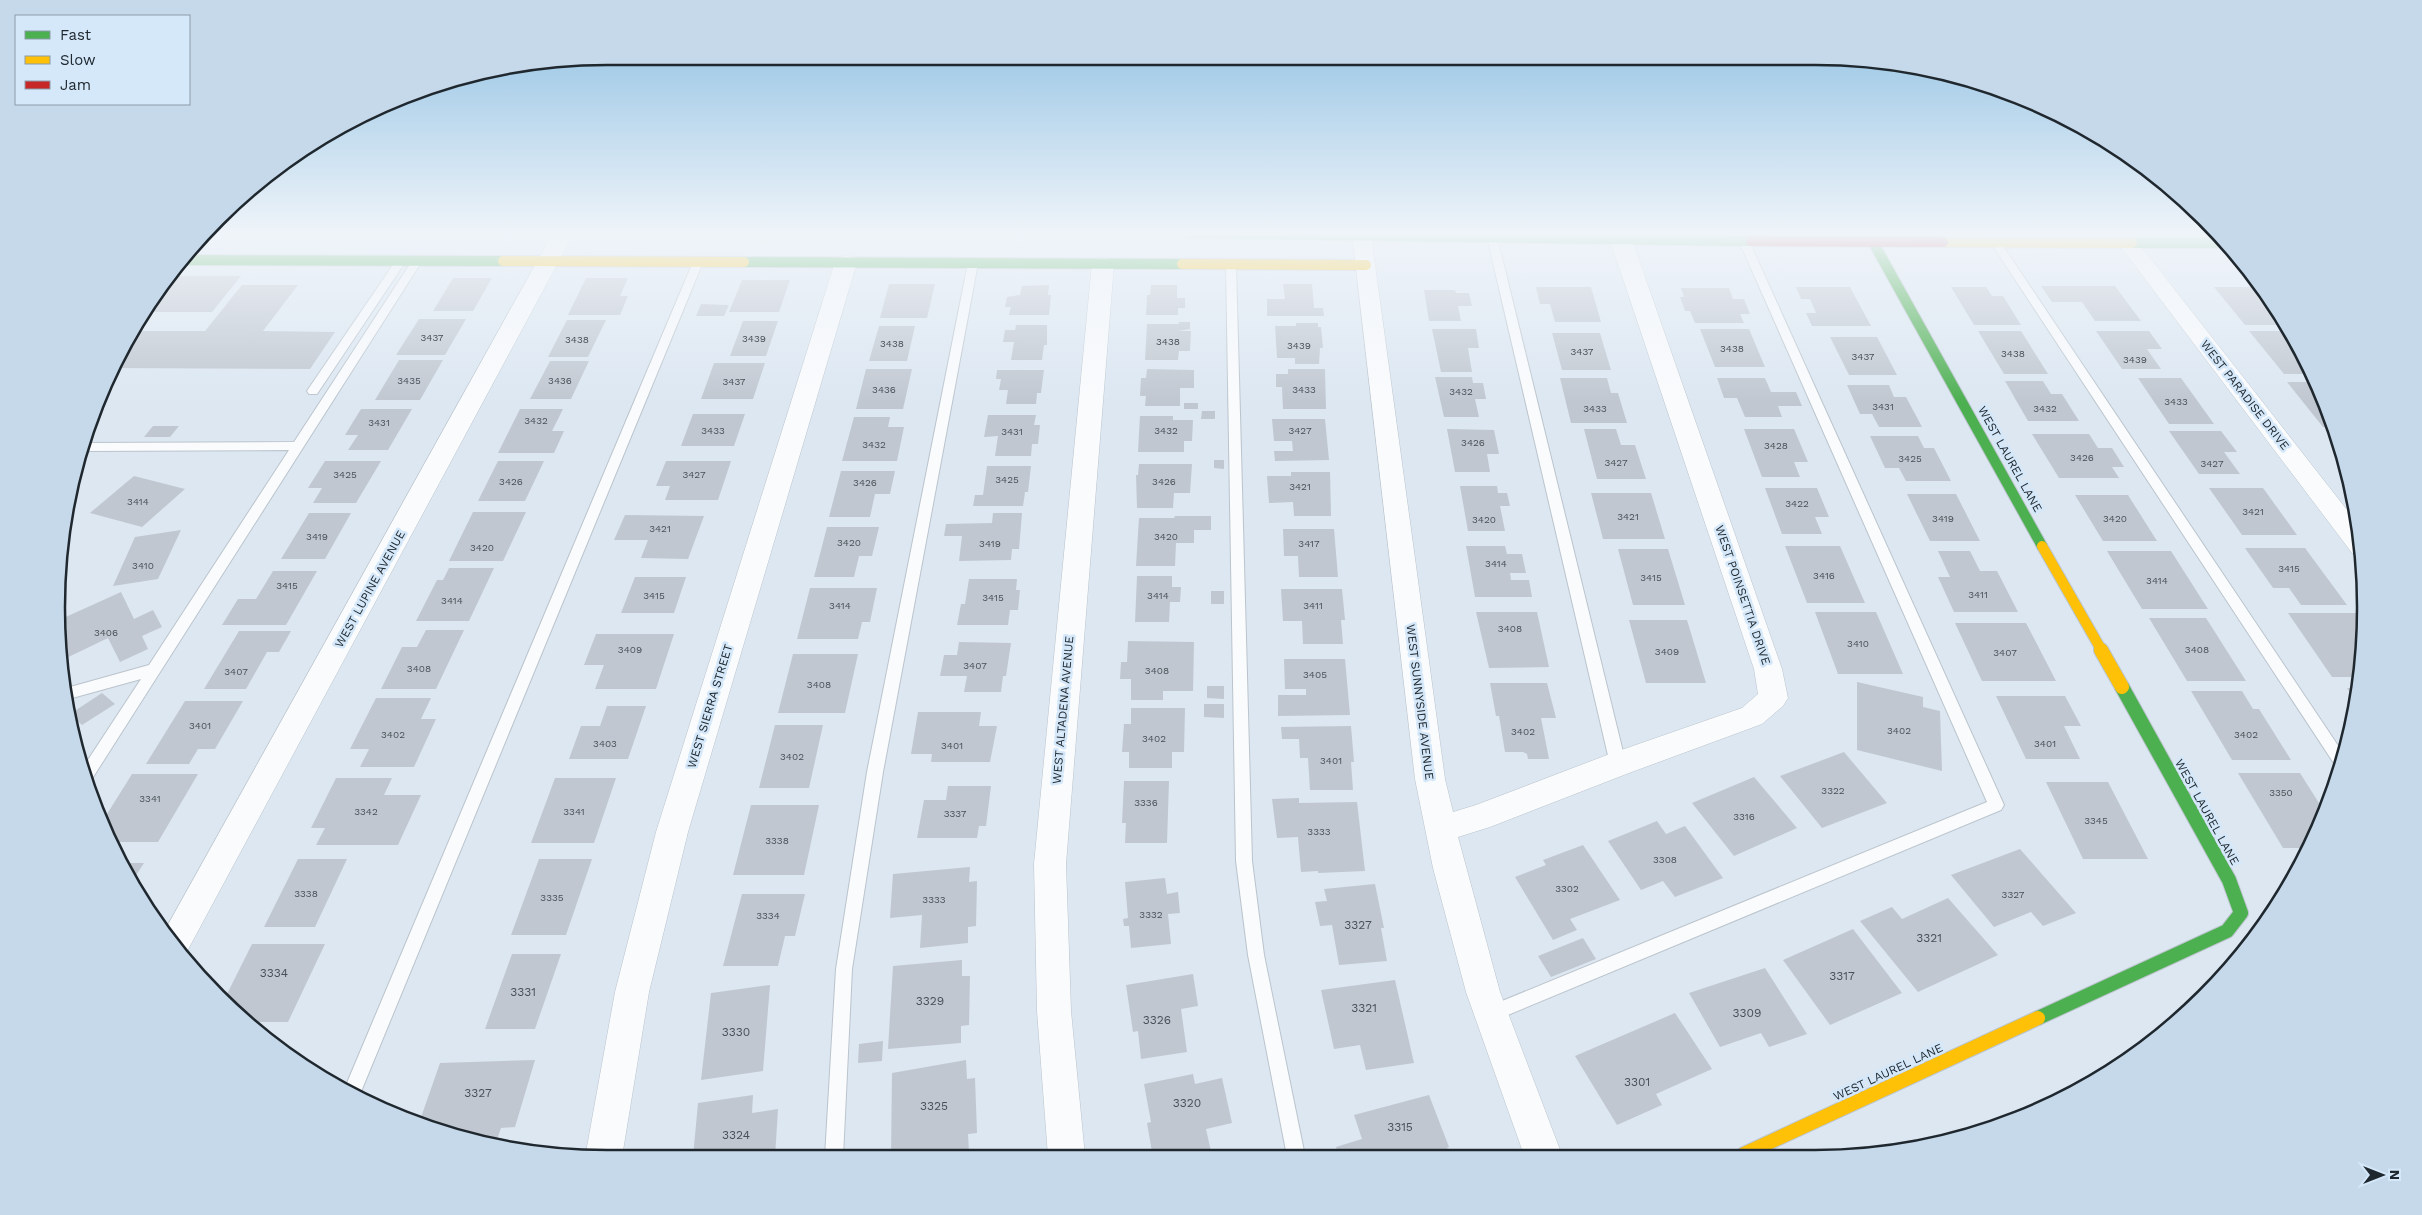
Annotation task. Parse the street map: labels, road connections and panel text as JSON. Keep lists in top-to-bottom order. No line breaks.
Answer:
{"streets":{"street":["WEST PARADISE DRIVE","WEST LAUREL LANE","WEST LUPINE AVENUE","WEST POINSETTIA DRIVE","WEST SUNNYSIDE AVENUE","WEST SIERRA STREET","WEST ALTADENA AVENUE"]},"crossings":[["WEST POINSETTIA DRIVE","WEST SUNNYSIDE AVENUE"]],"house_numbers":["3437","3439","3438","3438","3438","3439","3438","3437","3438","3437","3439","3435","3436","3437","3436","3433","3432","3433","3431","3433","3432","3432","3431","3433","3432","3427","3431","3426","3432","3428","3426","3425","3427","3427","3425","3427","3425","3426","3426","3426","3421","3414","3422","3421","3421","3419","3420","3420","3421","3419","3420","3420","3419","3417","3420","3414","3410","3415","3416","3415","3414","3415","3411","3415","3414","3415","3414","3414","3411","3408","3406","3410","3409","3408","3409","3407","3407","3408","3408","3407","3405","3408","3401","3402","3402","3402","3402","3402","3403","3401","3401","3402","3401","3322","3350","3341","3336","3342","3341","3337","3316","3345","3333","3338","3308","3302","3338","3327","3335","3333","3332","3334","3327","3321","3334","3317","3331","3329","3321","3309","3326","3330","3301","3327","3320","3325","3315","3324"],"legend":["Fast","Slow","Jam"],"north":"right"}
